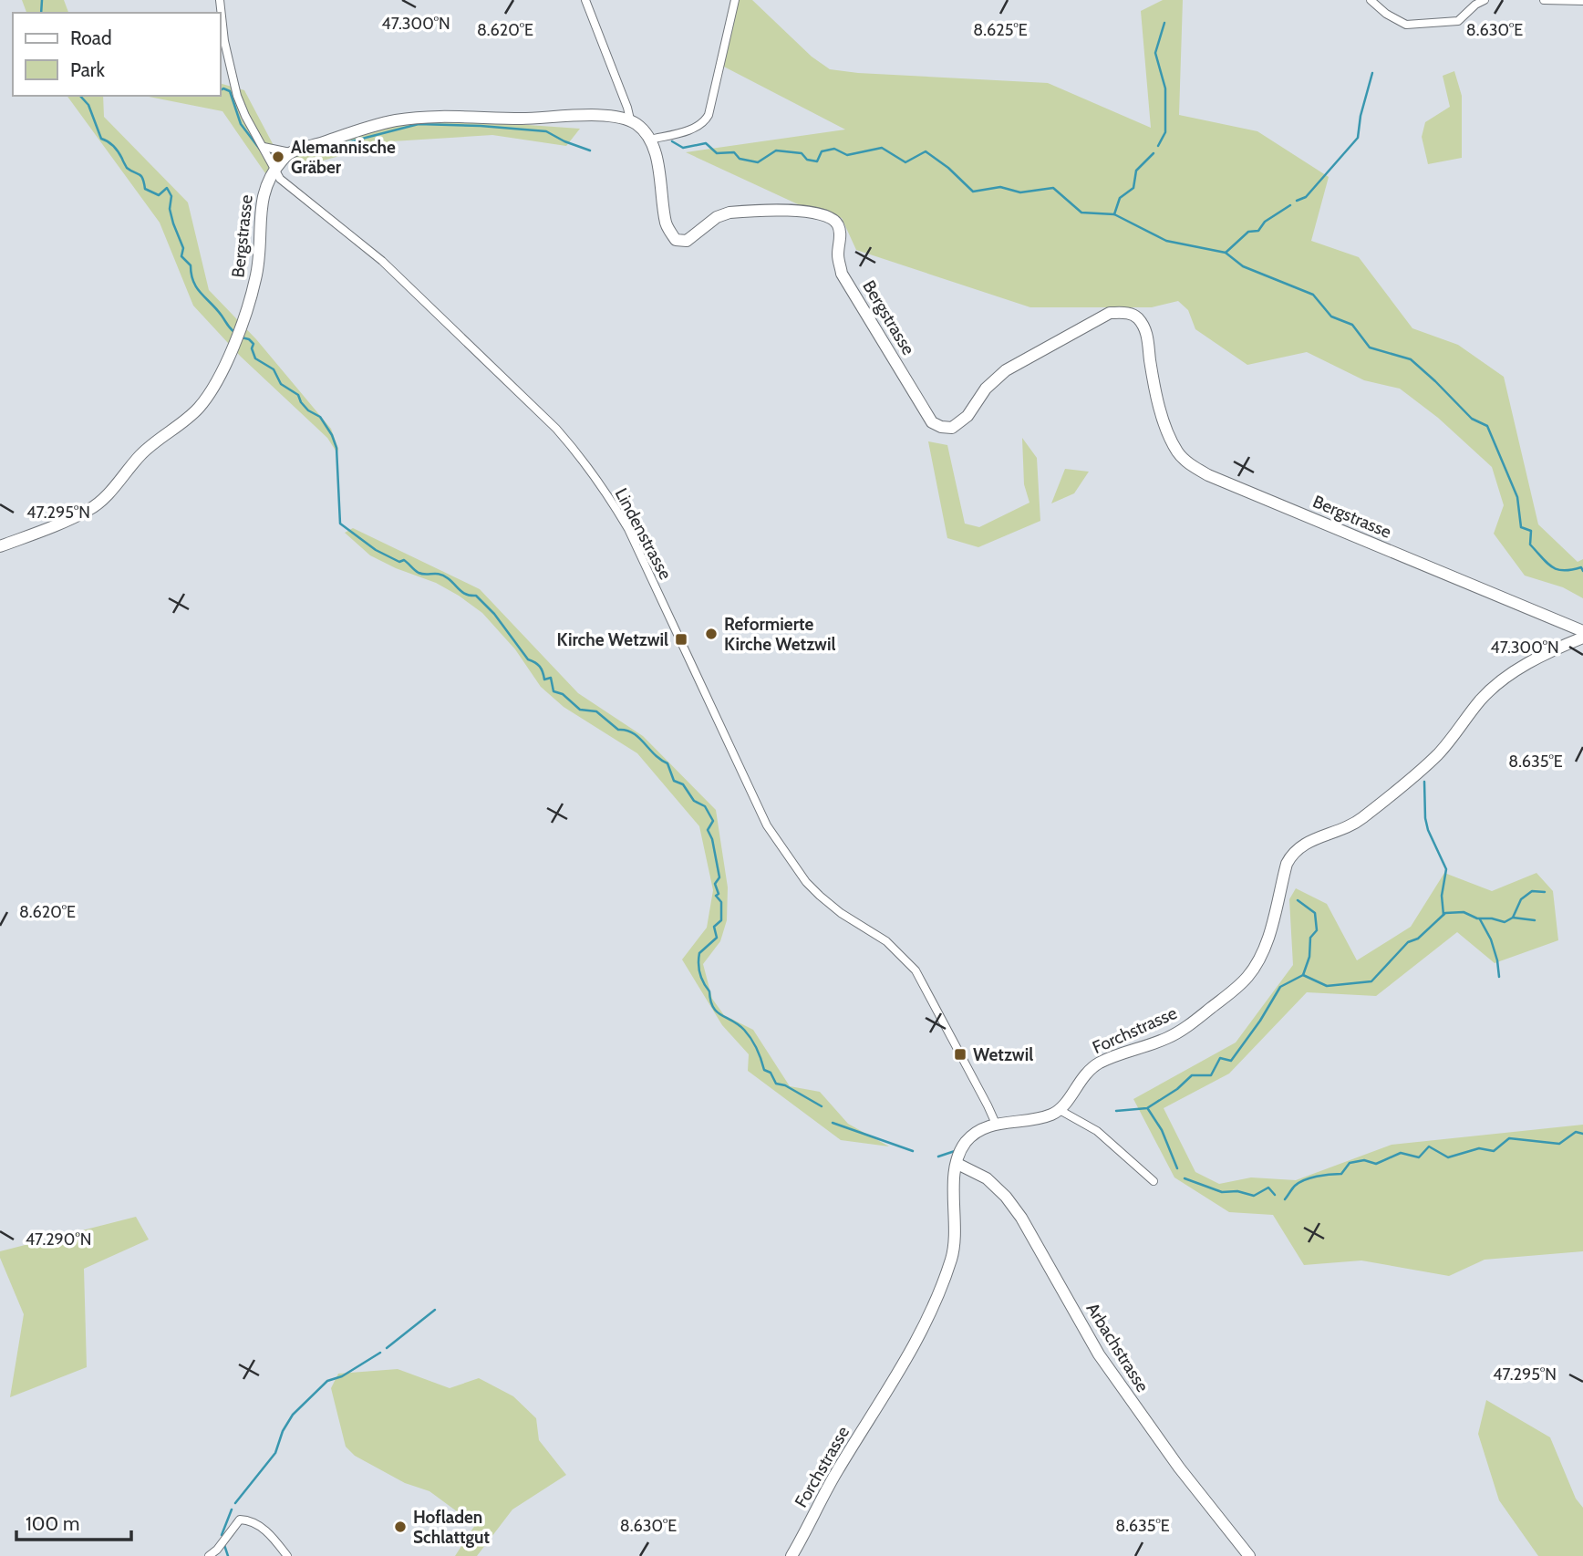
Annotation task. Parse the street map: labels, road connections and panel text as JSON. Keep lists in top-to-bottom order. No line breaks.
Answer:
{"streets":{"street":["Bergstrasse","Lindenstrasse","Forchstrasse","Arbachstrasse"]},"crossings":[["Bergstrasse","Lindenstrasse"],["Lindenstrasse","Forchstrasse"],["Forchstrasse","Arbachstrasse"]],"places":{"other":["Alemannische Gräber","Reformierte Kirche Wetzwil","Hofladen Schlattgut"],"transit":["Kirche Wetzwil","Wetzwil"]},"legend":["Road","Park"],"scale_bar":"100 m","coordinates":["47.300°N","8.620°E","8.625°E","8.630°E","47.295°N","8.635°E","47.290°N"]}
